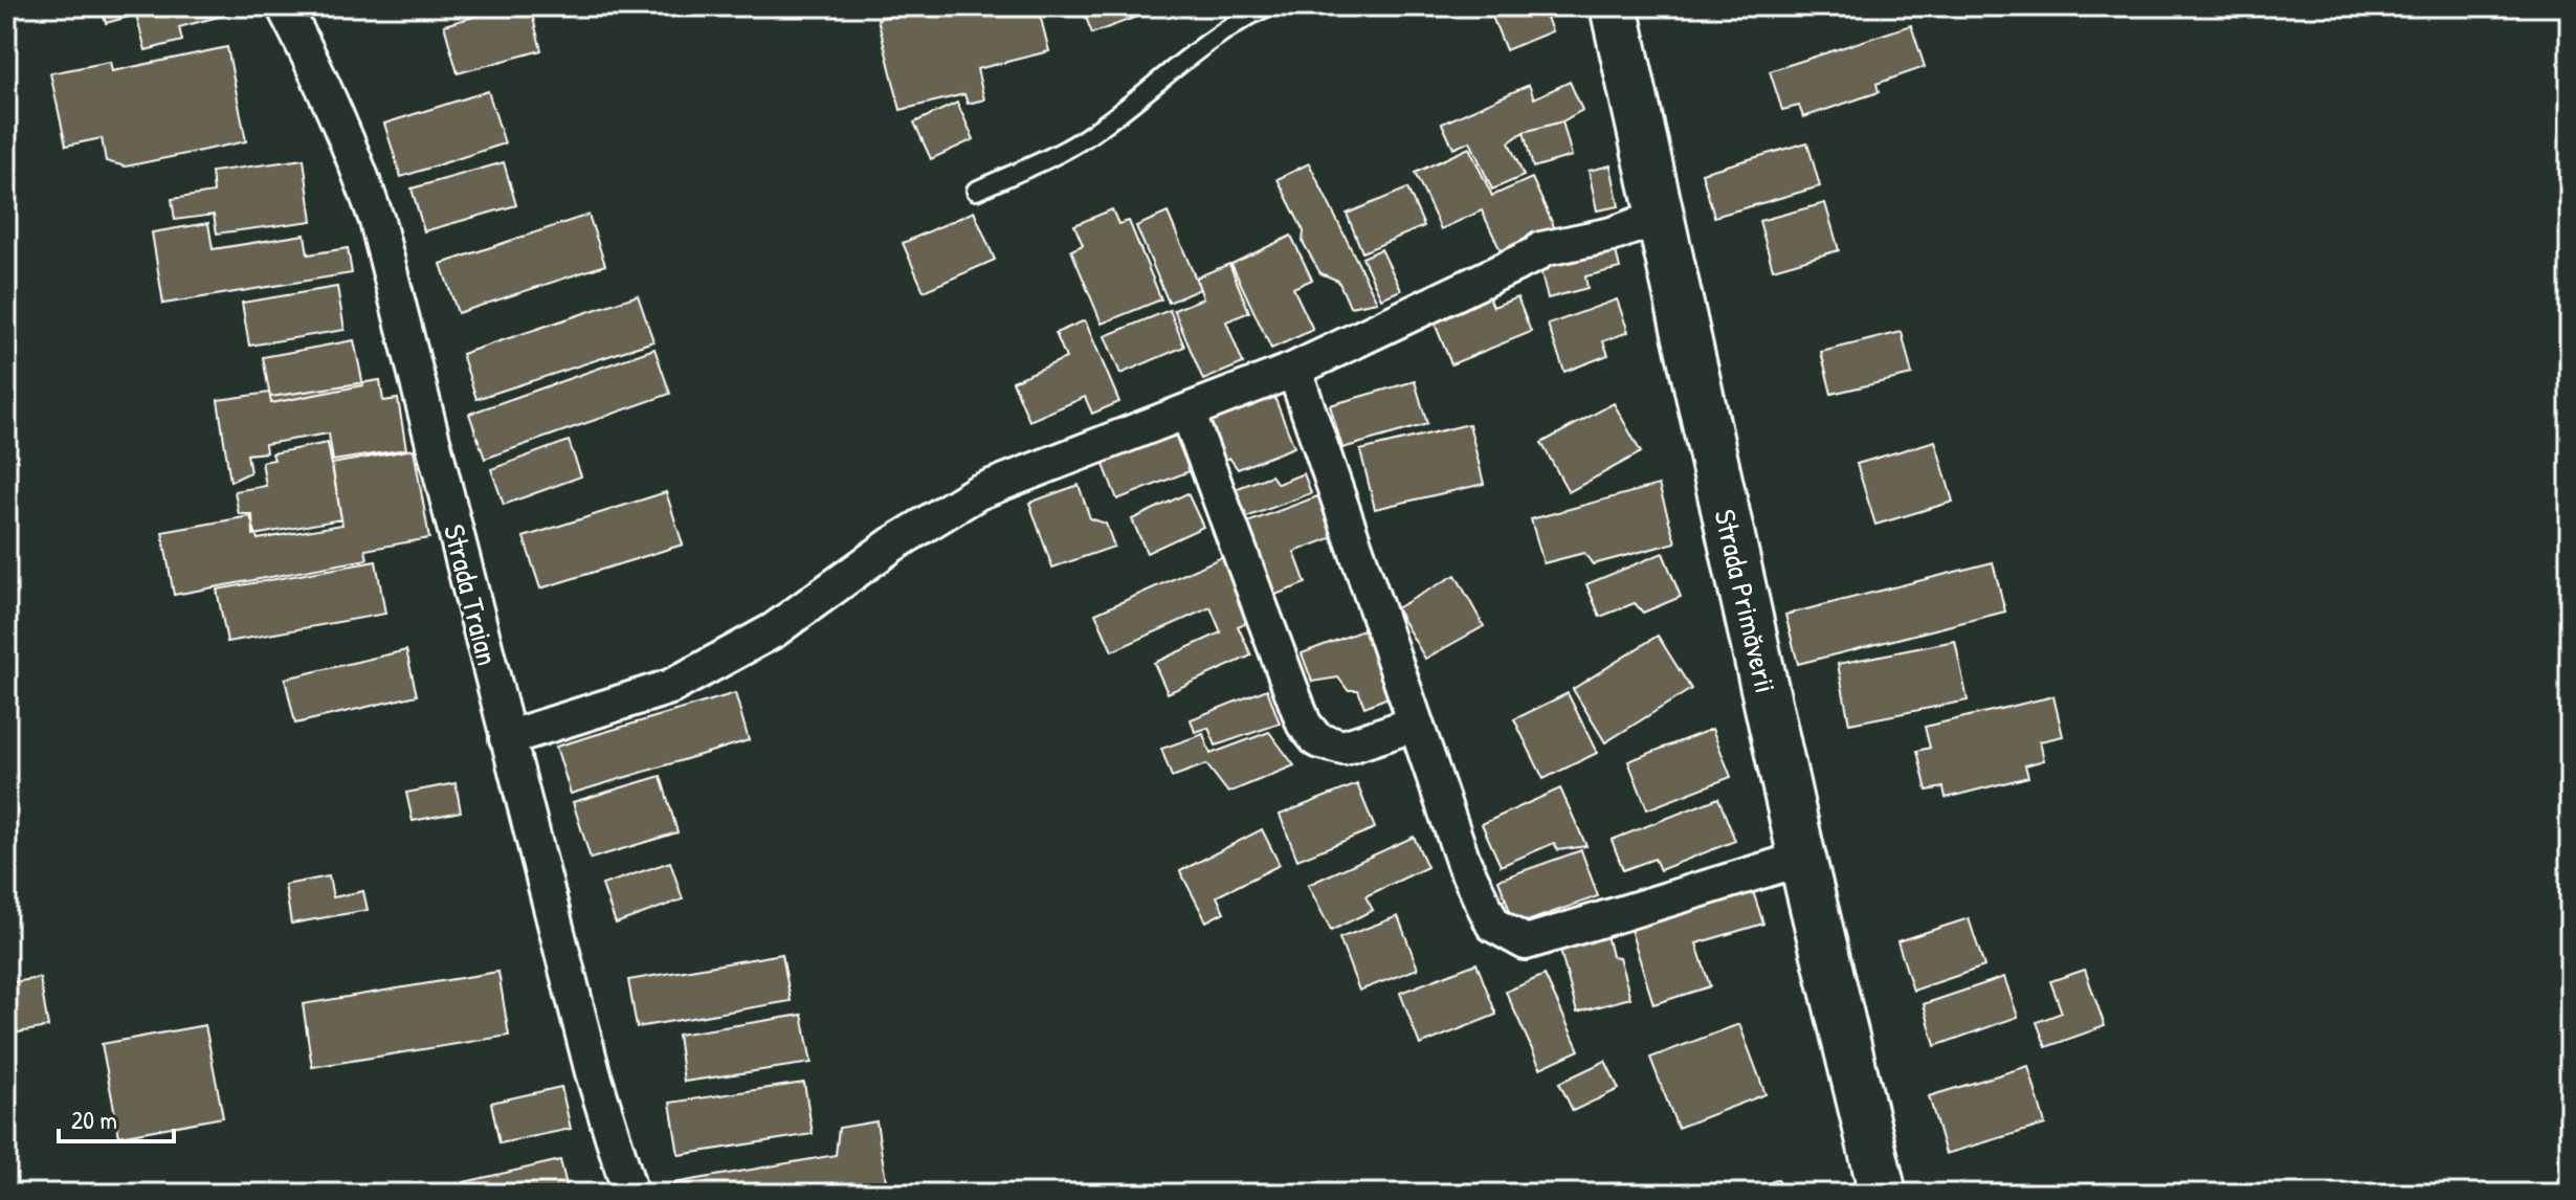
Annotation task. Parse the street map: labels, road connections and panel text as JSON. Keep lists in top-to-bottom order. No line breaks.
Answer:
{"streets":{"street":["Strada Traian","Strada Primăverii"]},"scale_bar":"20 m"}
